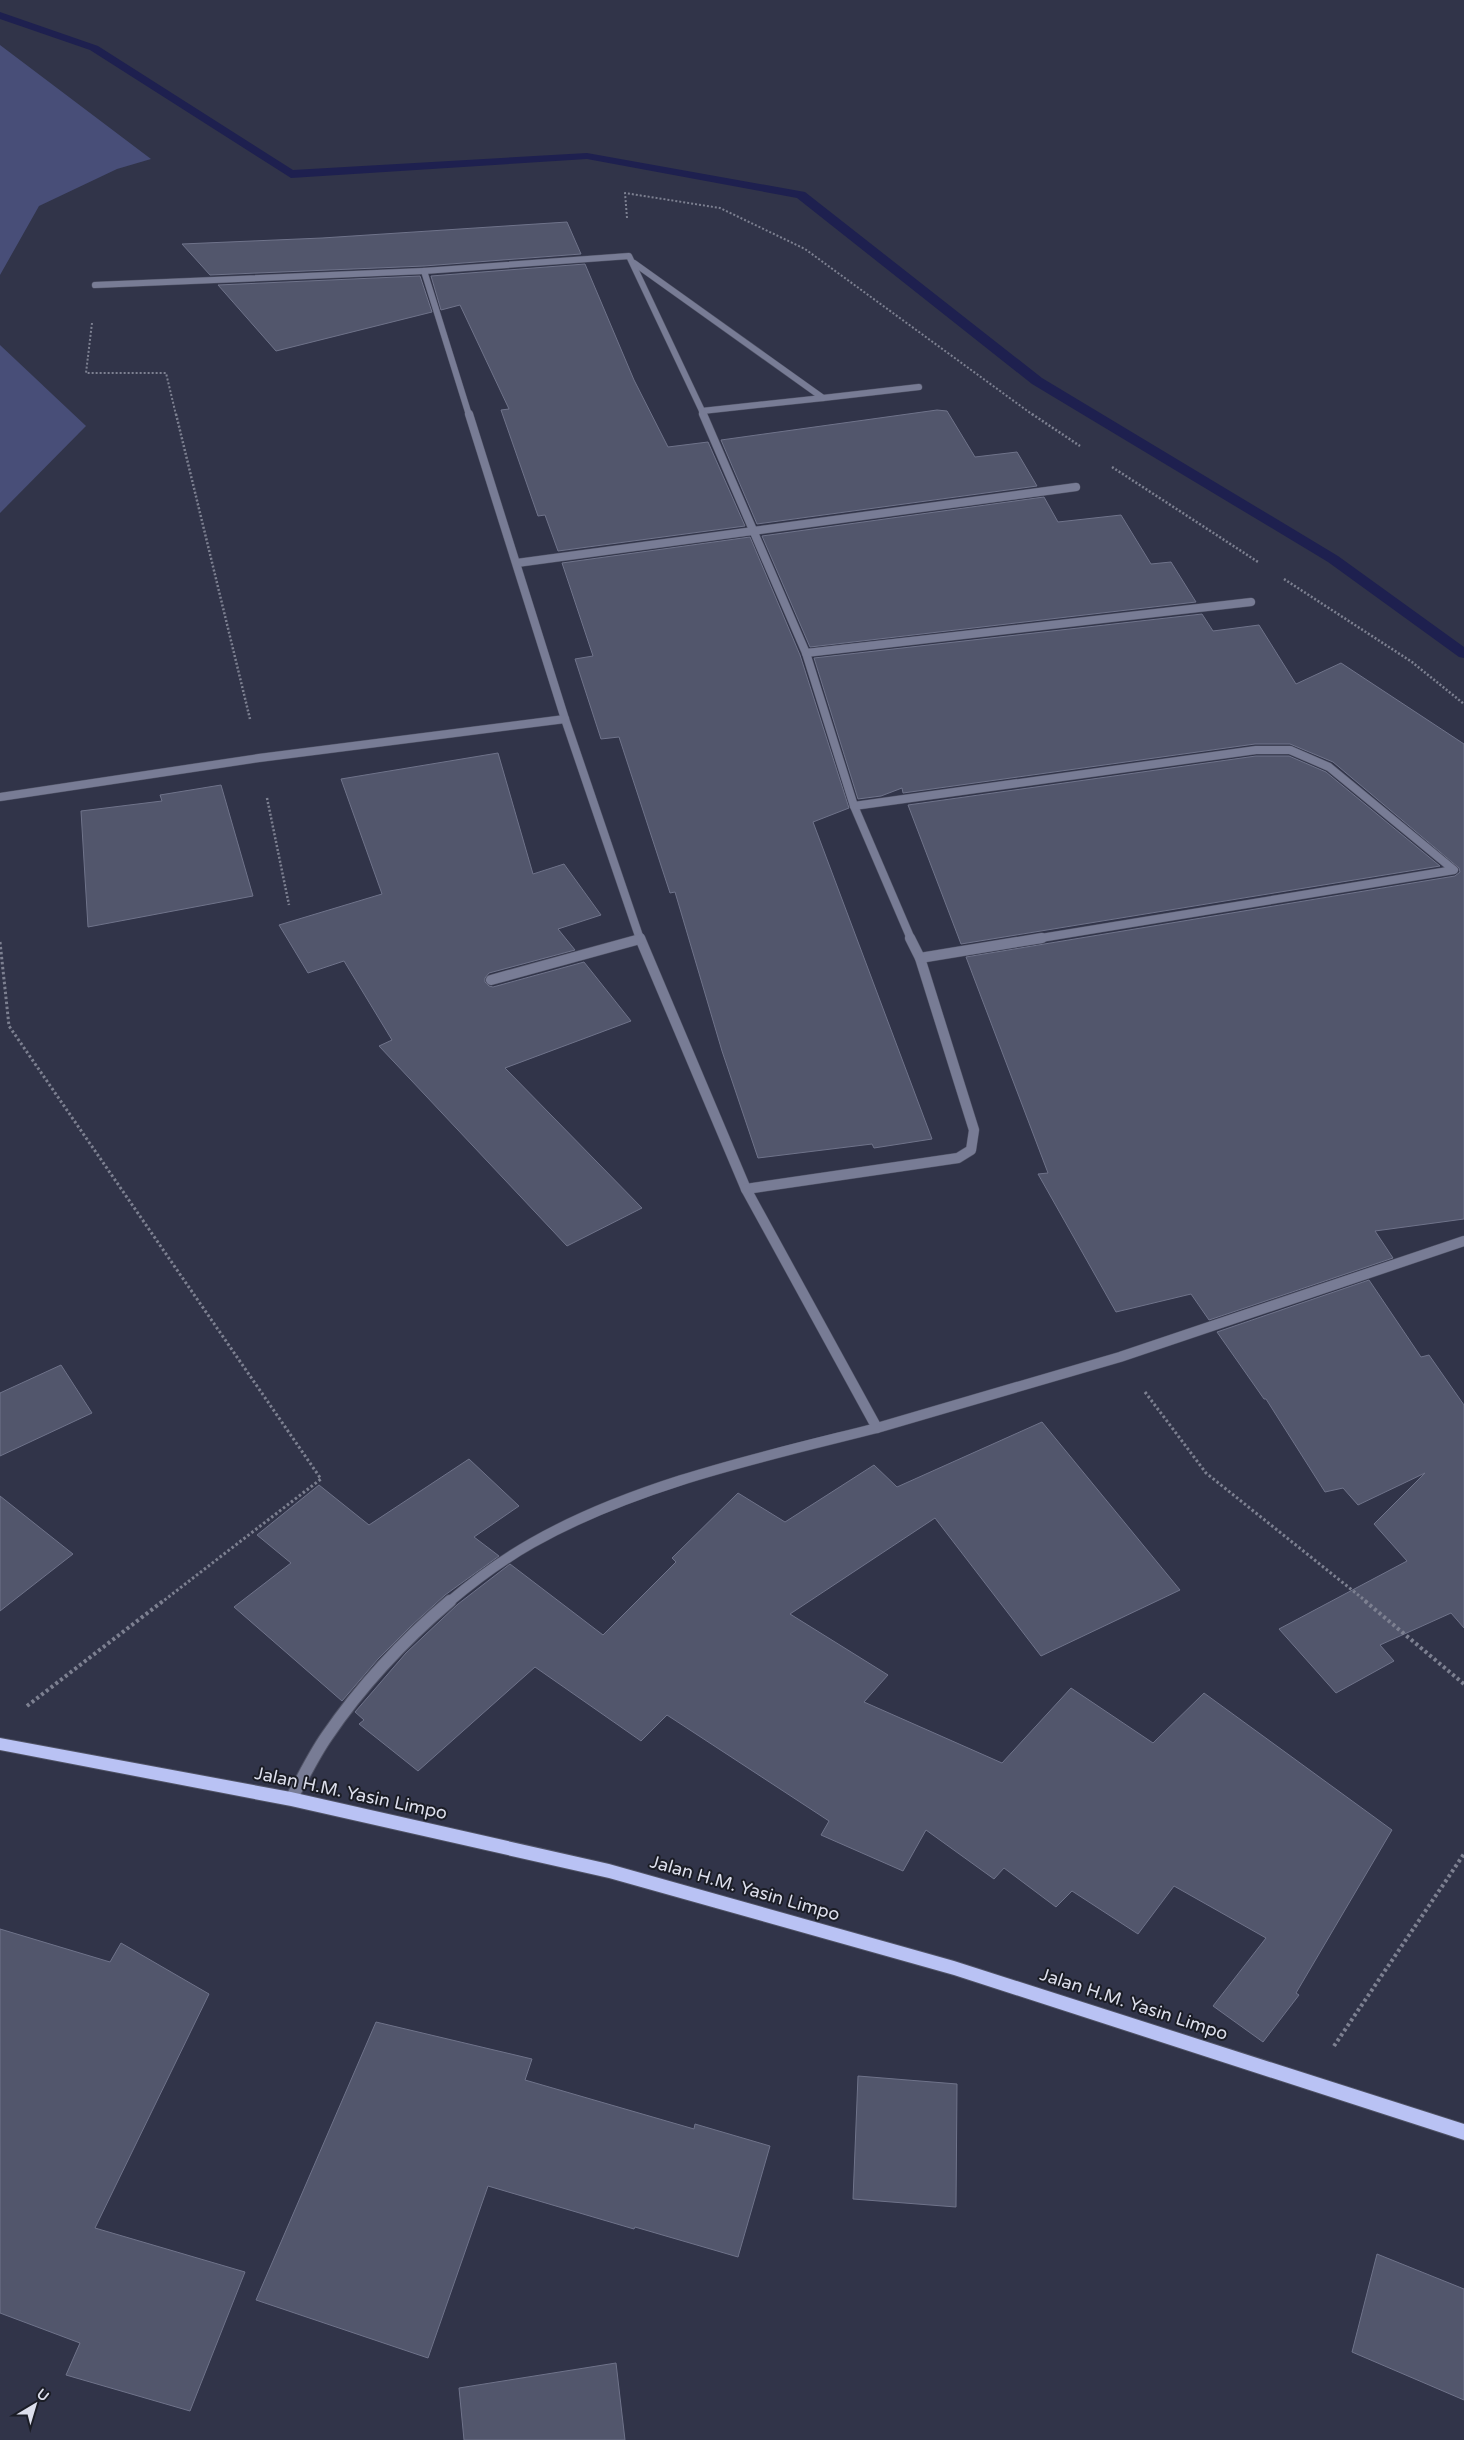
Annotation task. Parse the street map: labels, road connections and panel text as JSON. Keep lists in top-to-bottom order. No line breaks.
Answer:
{"streets":{"main road":["Jalan H.M. Yasin Limpo"]},"north":"top right"}
